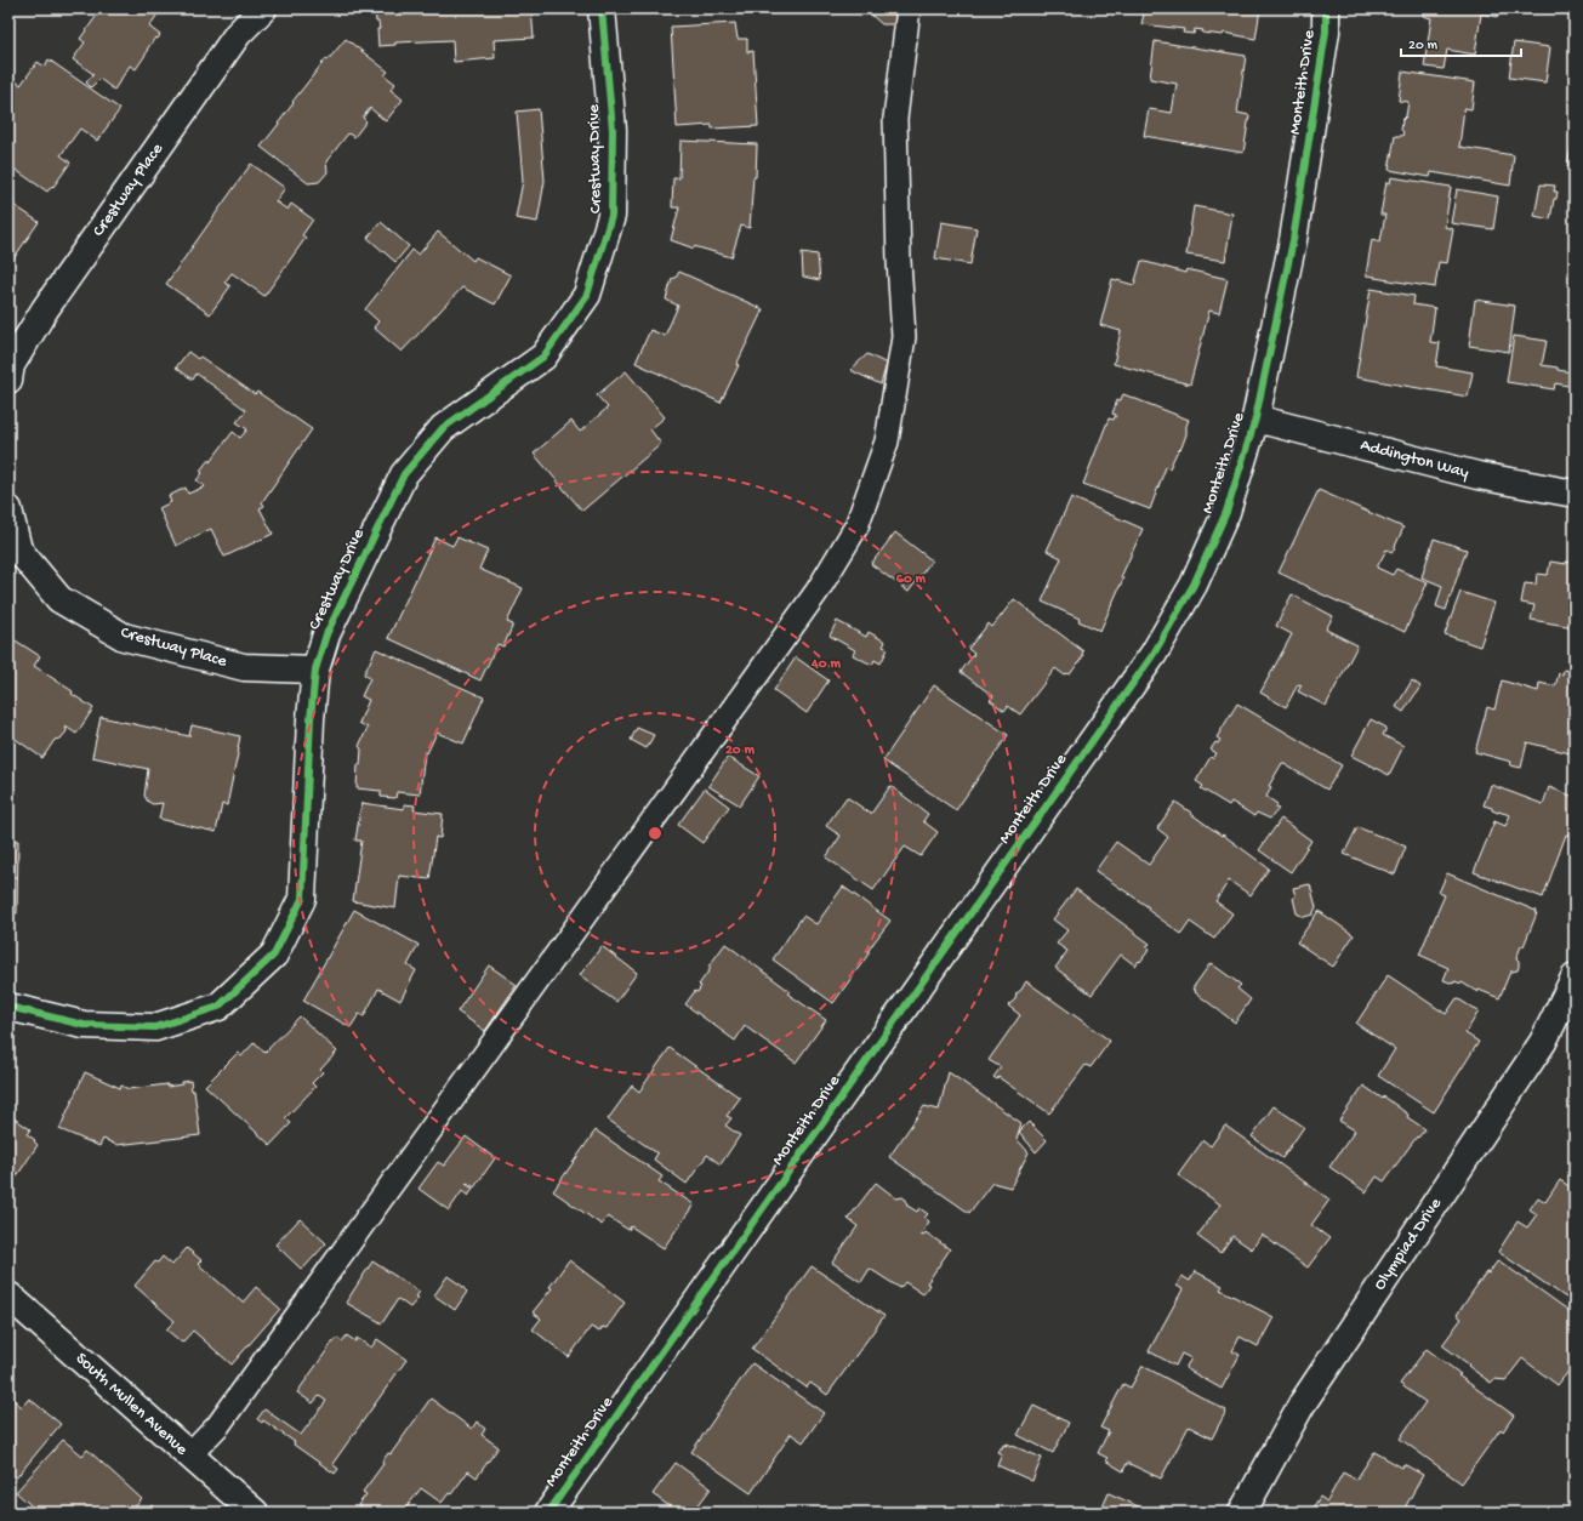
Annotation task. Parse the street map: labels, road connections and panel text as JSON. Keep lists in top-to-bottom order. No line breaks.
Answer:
{"streets":{"street":["Monteith Drive","Crestway Drive","Crestway Place","Addington Way","Olympiad Drive","South Mullen Avenue"]},"crossings":[["Monteith Drive","Addington Way"],["Crestway Drive","Crestway Place"]],"scale_bar":"20 m","rings":["60 m","40 m","20 m"]}
